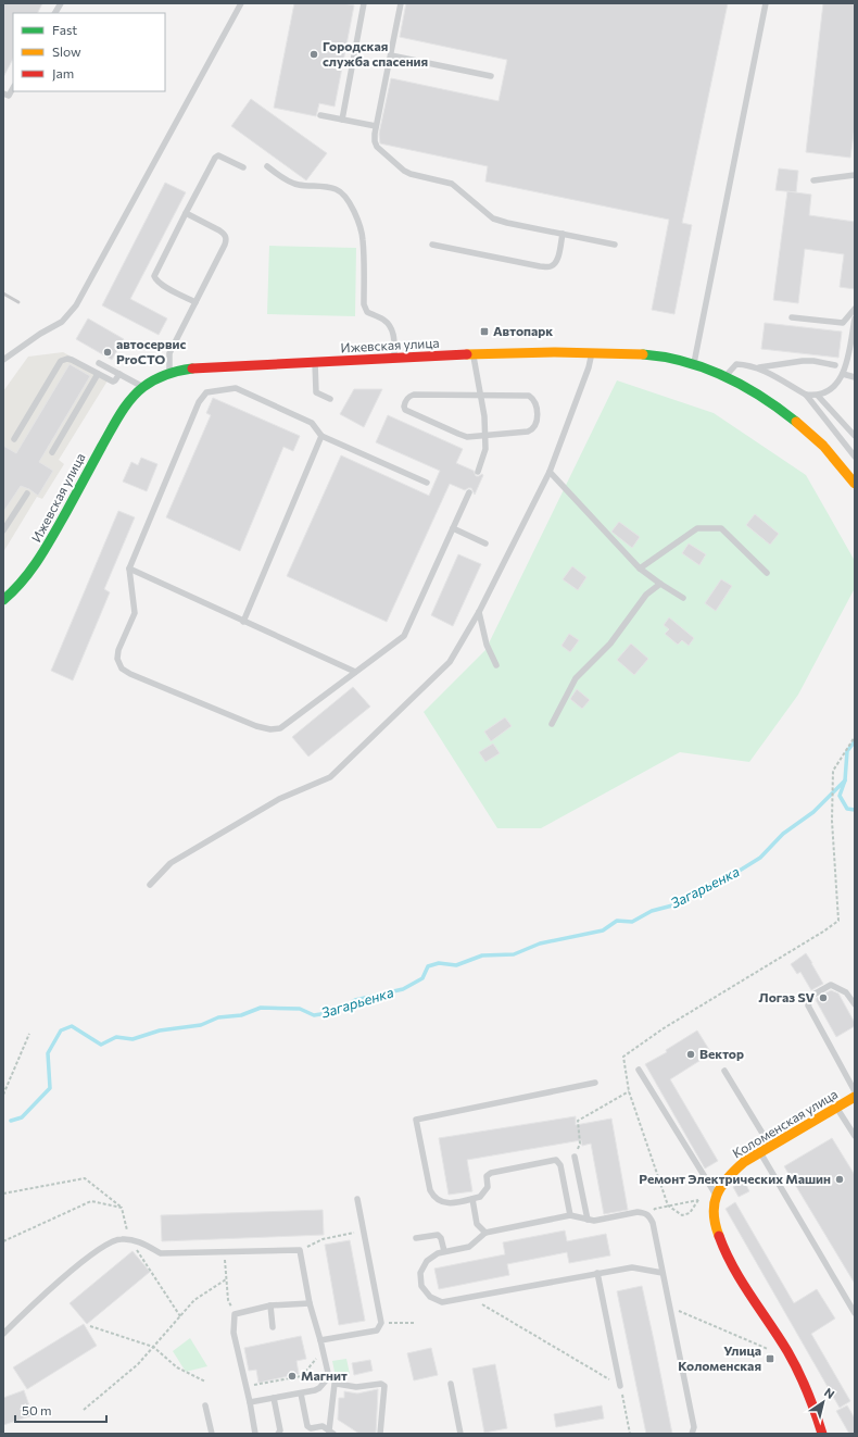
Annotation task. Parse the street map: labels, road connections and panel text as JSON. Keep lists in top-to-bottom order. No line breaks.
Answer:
{"streets":{"street":["Ижевская улица","Коломенская улица"]},"water":["Загарьенка"],"places":{"other":["Городская служба спасения","автосервис ProСТО","Логаз SV","Вектор","Ремонт Электрических Машин","Магнит"],"transit":["Автопарк","Улица Коломенская"]},"legend":["Fast","Slow","Jam"],"scale_bar":"50 m","north":"top right"}
